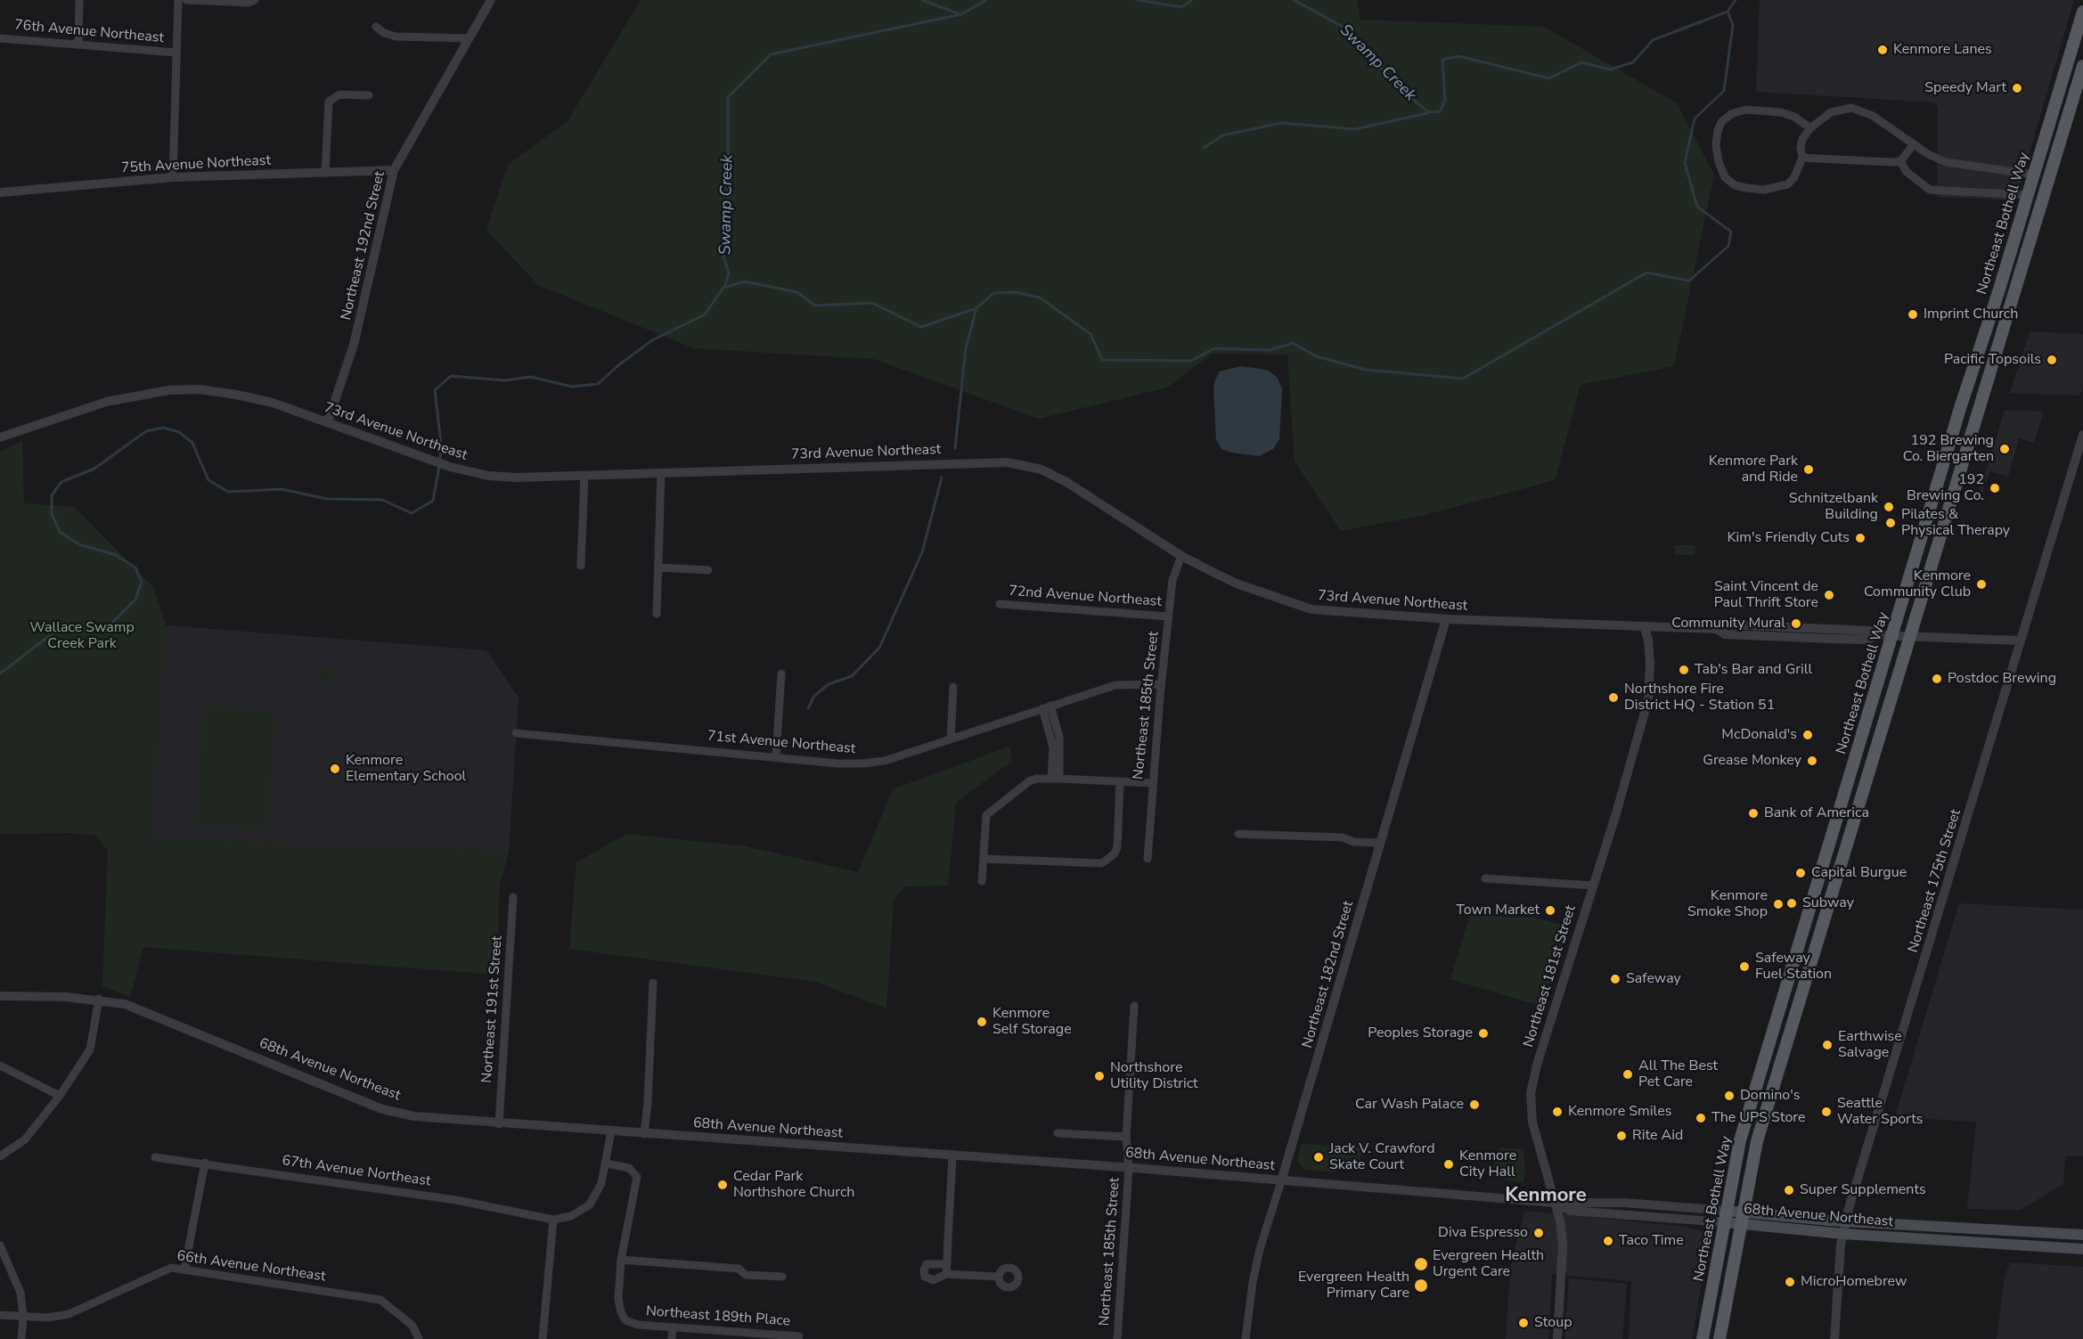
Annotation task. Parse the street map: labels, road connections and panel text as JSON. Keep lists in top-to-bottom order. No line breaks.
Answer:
{"streets":{"main road":["Northeast Bothell Way","68th Avenue Northeast"],"street":["76th Avenue Northeast","75th Avenue Northeast","Northeast 192nd Street","73rd Avenue Northeast","72nd Avenue Northeast","Northeast 185th Street","71st Avenue Northeast","Northeast 175th Street","Northeast 182nd Street","Northeast 181st Street","Northeast 191st Street","67th Avenue Northeast","66th Avenue Northeast","Northeast 189th Place"]},"crossings":[["75th Avenue Northeast","Northeast 192nd Street"],["Northeast Bothell Way","73rd Avenue Northeast"],["Northeast Bothell Way","68th Avenue Northeast"],["Northeast 192nd Street","73rd Avenue Northeast"],["73rd Avenue Northeast","Northeast 185th Street"],["73rd Avenue Northeast","Northeast 175th Street"],["73rd Avenue Northeast","Northeast 182nd Street"],["73rd Avenue Northeast","Northeast 181st Street"],["72nd Avenue Northeast","Northeast 185th Street"],["Northeast 185th Street","71st Avenue Northeast"],["Northeast 185th Street","68th Avenue Northeast"],["Northeast 175th Street","68th Avenue Northeast"],["Northeast 182nd Street","68th Avenue Northeast"],["Northeast 181st Street","68th Avenue Northeast"],["Northeast 191st Street","68th Avenue Northeast"]],"districts":["Kenmore"],"water":["Swamp Creek"],"parks":["Wallace Swamp Creek Park"],"places":["Kenmore Lanes","Speedy Mart","Imprint Church","Pacific Topsoils","192 Brewing Co. Biergarten","Kenmore Park and Ride","192 Brewing Co.","Schnitzelbank Building","Pilates & Physical Therapy","Kim's Friendly Cuts","Kenmore Community Club","Saint Vincent de Paul Thrift Store","Community Mural","Tab's Bar and Grill","Postdoc Brewing","Northshore Fire District HQ - Station 51","McDonald's","Grease Monkey","Kenmore Elementary School","Bank of America","Capital Burgue","Subway","Kenmore Smoke Shop","Town Market","Safeway Fuel Station","Safeway","Kenmore Self Storage","Peoples Storage","Earthwise Salvage","All The Best Pet Care","Northshore Utility District","Domino's","Car Wash Palace","Kenmore Smiles","Seattle Water Sports","The UPS Store","Rite Aid","Jack V. Crawford Skate Court","Kenmore City Hall","Cedar Park Northshore Church","Super Supplements","Diva Espresso","Taco Time","Evergreen Health Urgent Care","MicroHomebrew","Evergreen Health Primary Care","Stoup"]}
